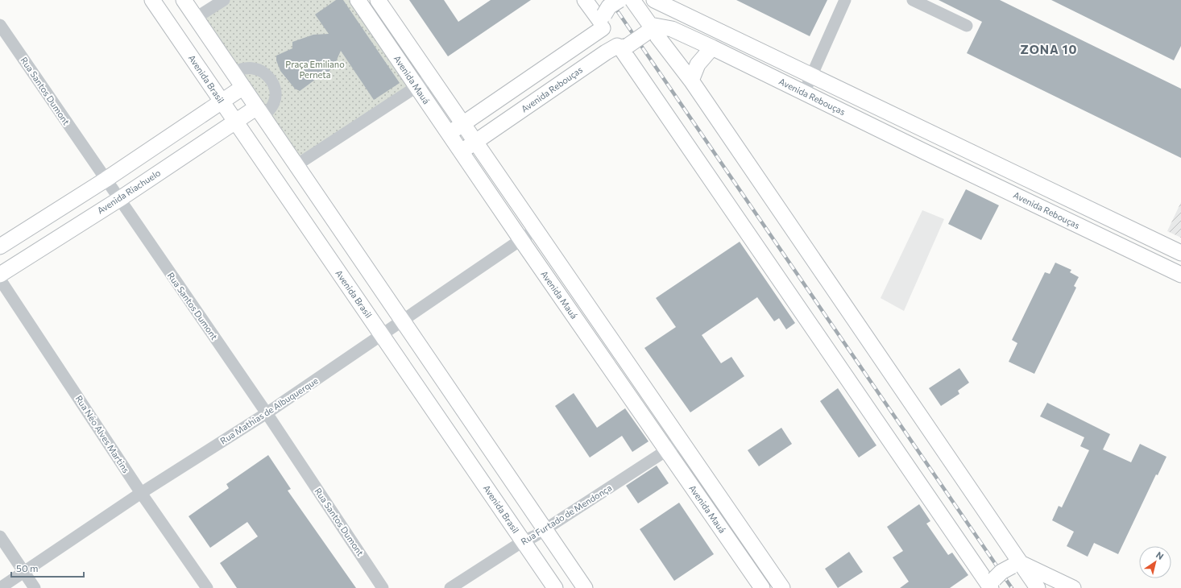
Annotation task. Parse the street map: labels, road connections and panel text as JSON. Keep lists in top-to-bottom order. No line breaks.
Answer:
{"streets":{"main road":["Avenida Brasil","Avenida Mauá","Avenida Rebouças","Avenida Riachuelo"],"street":["Rua Santos Dumont","Rua Mathias de Albuquerque","Rua Néo Alves Martins","Rua Furtado de Mendonça"]},"crossings":[["Avenida Brasil","Avenida Riachuelo"],["Avenida Brasil","Rua Mathias de Albuquerque"],["Avenida Brasil","Rua Furtado de Mendonça"],["Avenida Mauá","Avenida Rebouças"],["Avenida Mauá","Rua Mathias de Albuquerque"],["Avenida Mauá","Rua Furtado de Mendonça"],["Rua Santos Dumont","Avenida Riachuelo"],["Rua Santos Dumont","Rua Mathias de Albuquerque"],["Rua Mathias de Albuquerque","Rua Néo Alves Martins"]],"districts":["ZONA 10"],"parks":["Praça Emiliano Perneta"],"scale_bar":"50 m","north":"top right"}
